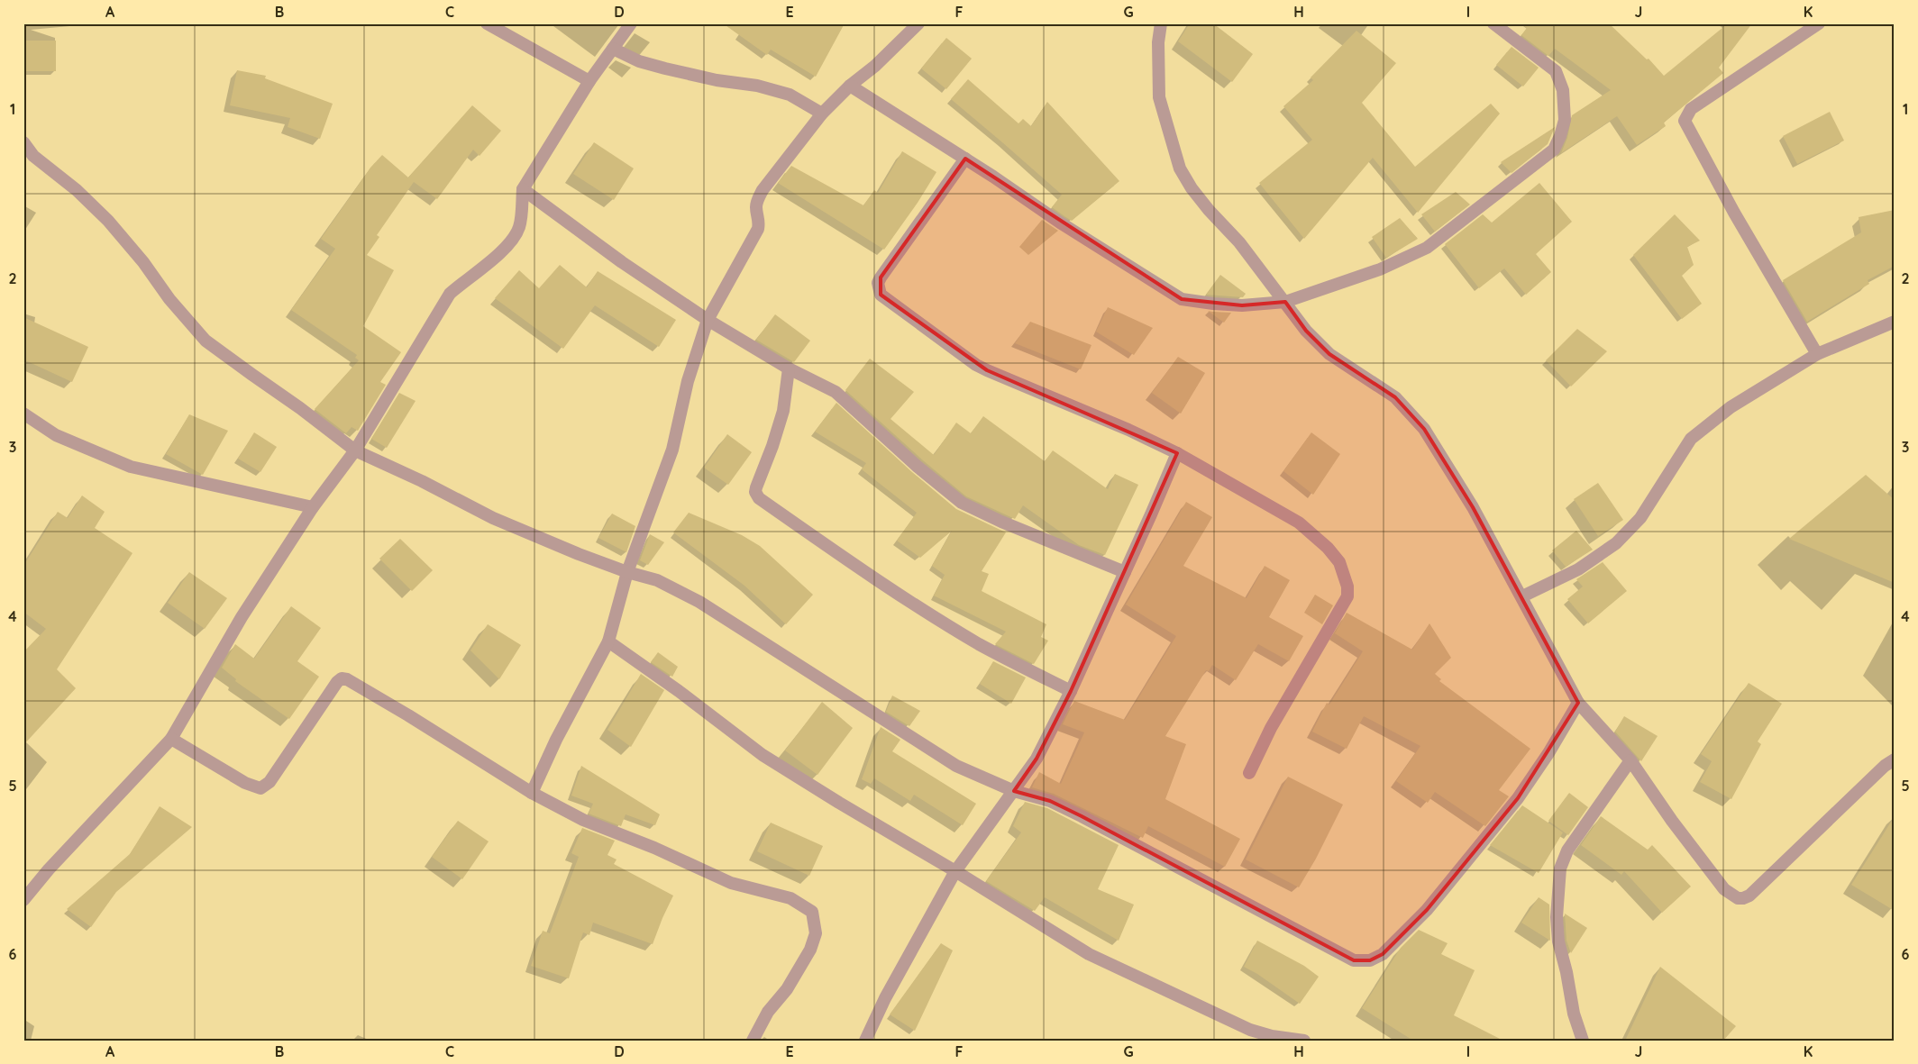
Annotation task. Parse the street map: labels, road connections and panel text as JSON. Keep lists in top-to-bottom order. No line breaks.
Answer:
{"grid":{"columns":["A","B","C","D","E","F","G","H","I","J","K"],"rows":["1","2","3","4","5","6"]}}
